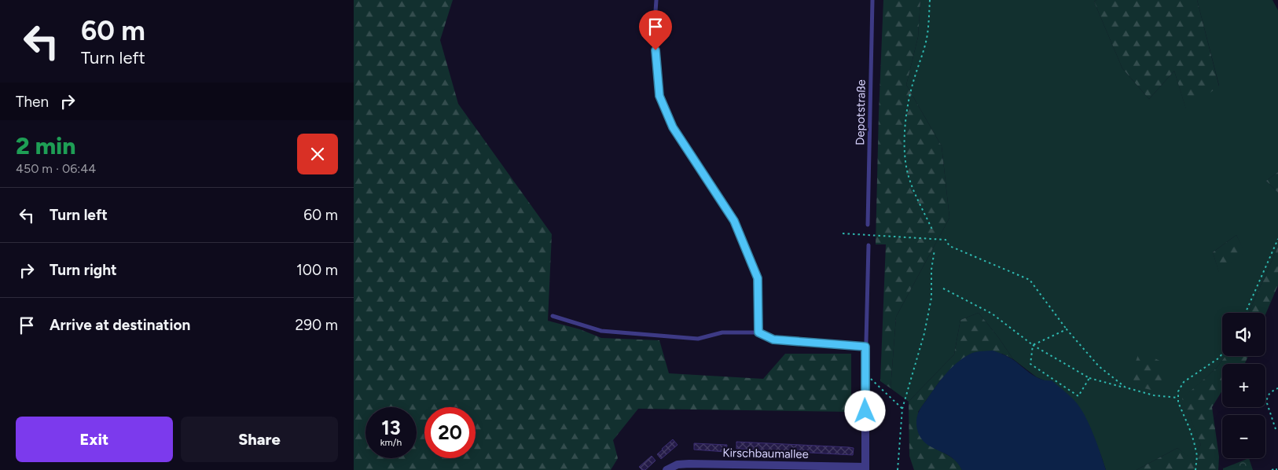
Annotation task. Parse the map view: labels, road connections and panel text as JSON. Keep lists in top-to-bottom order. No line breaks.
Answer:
{"streets":{"street":["Kirschbaumallee"],"lane":["Depotstraße"]},"page":{"turn":["60 m","Turn left"],"then":"Then","heading":["2 min","450 m · 06:44"],"list":[{"name":"Turn left","value":"60 m"},{"name":"Turn right","value":"100 m"},{"name":"Arrive at destination","value":"290 m"}],"map_buttons":["+","−"],"speed":"13 km/h","limit":"20","buttons":["Exit","Share"]}}
